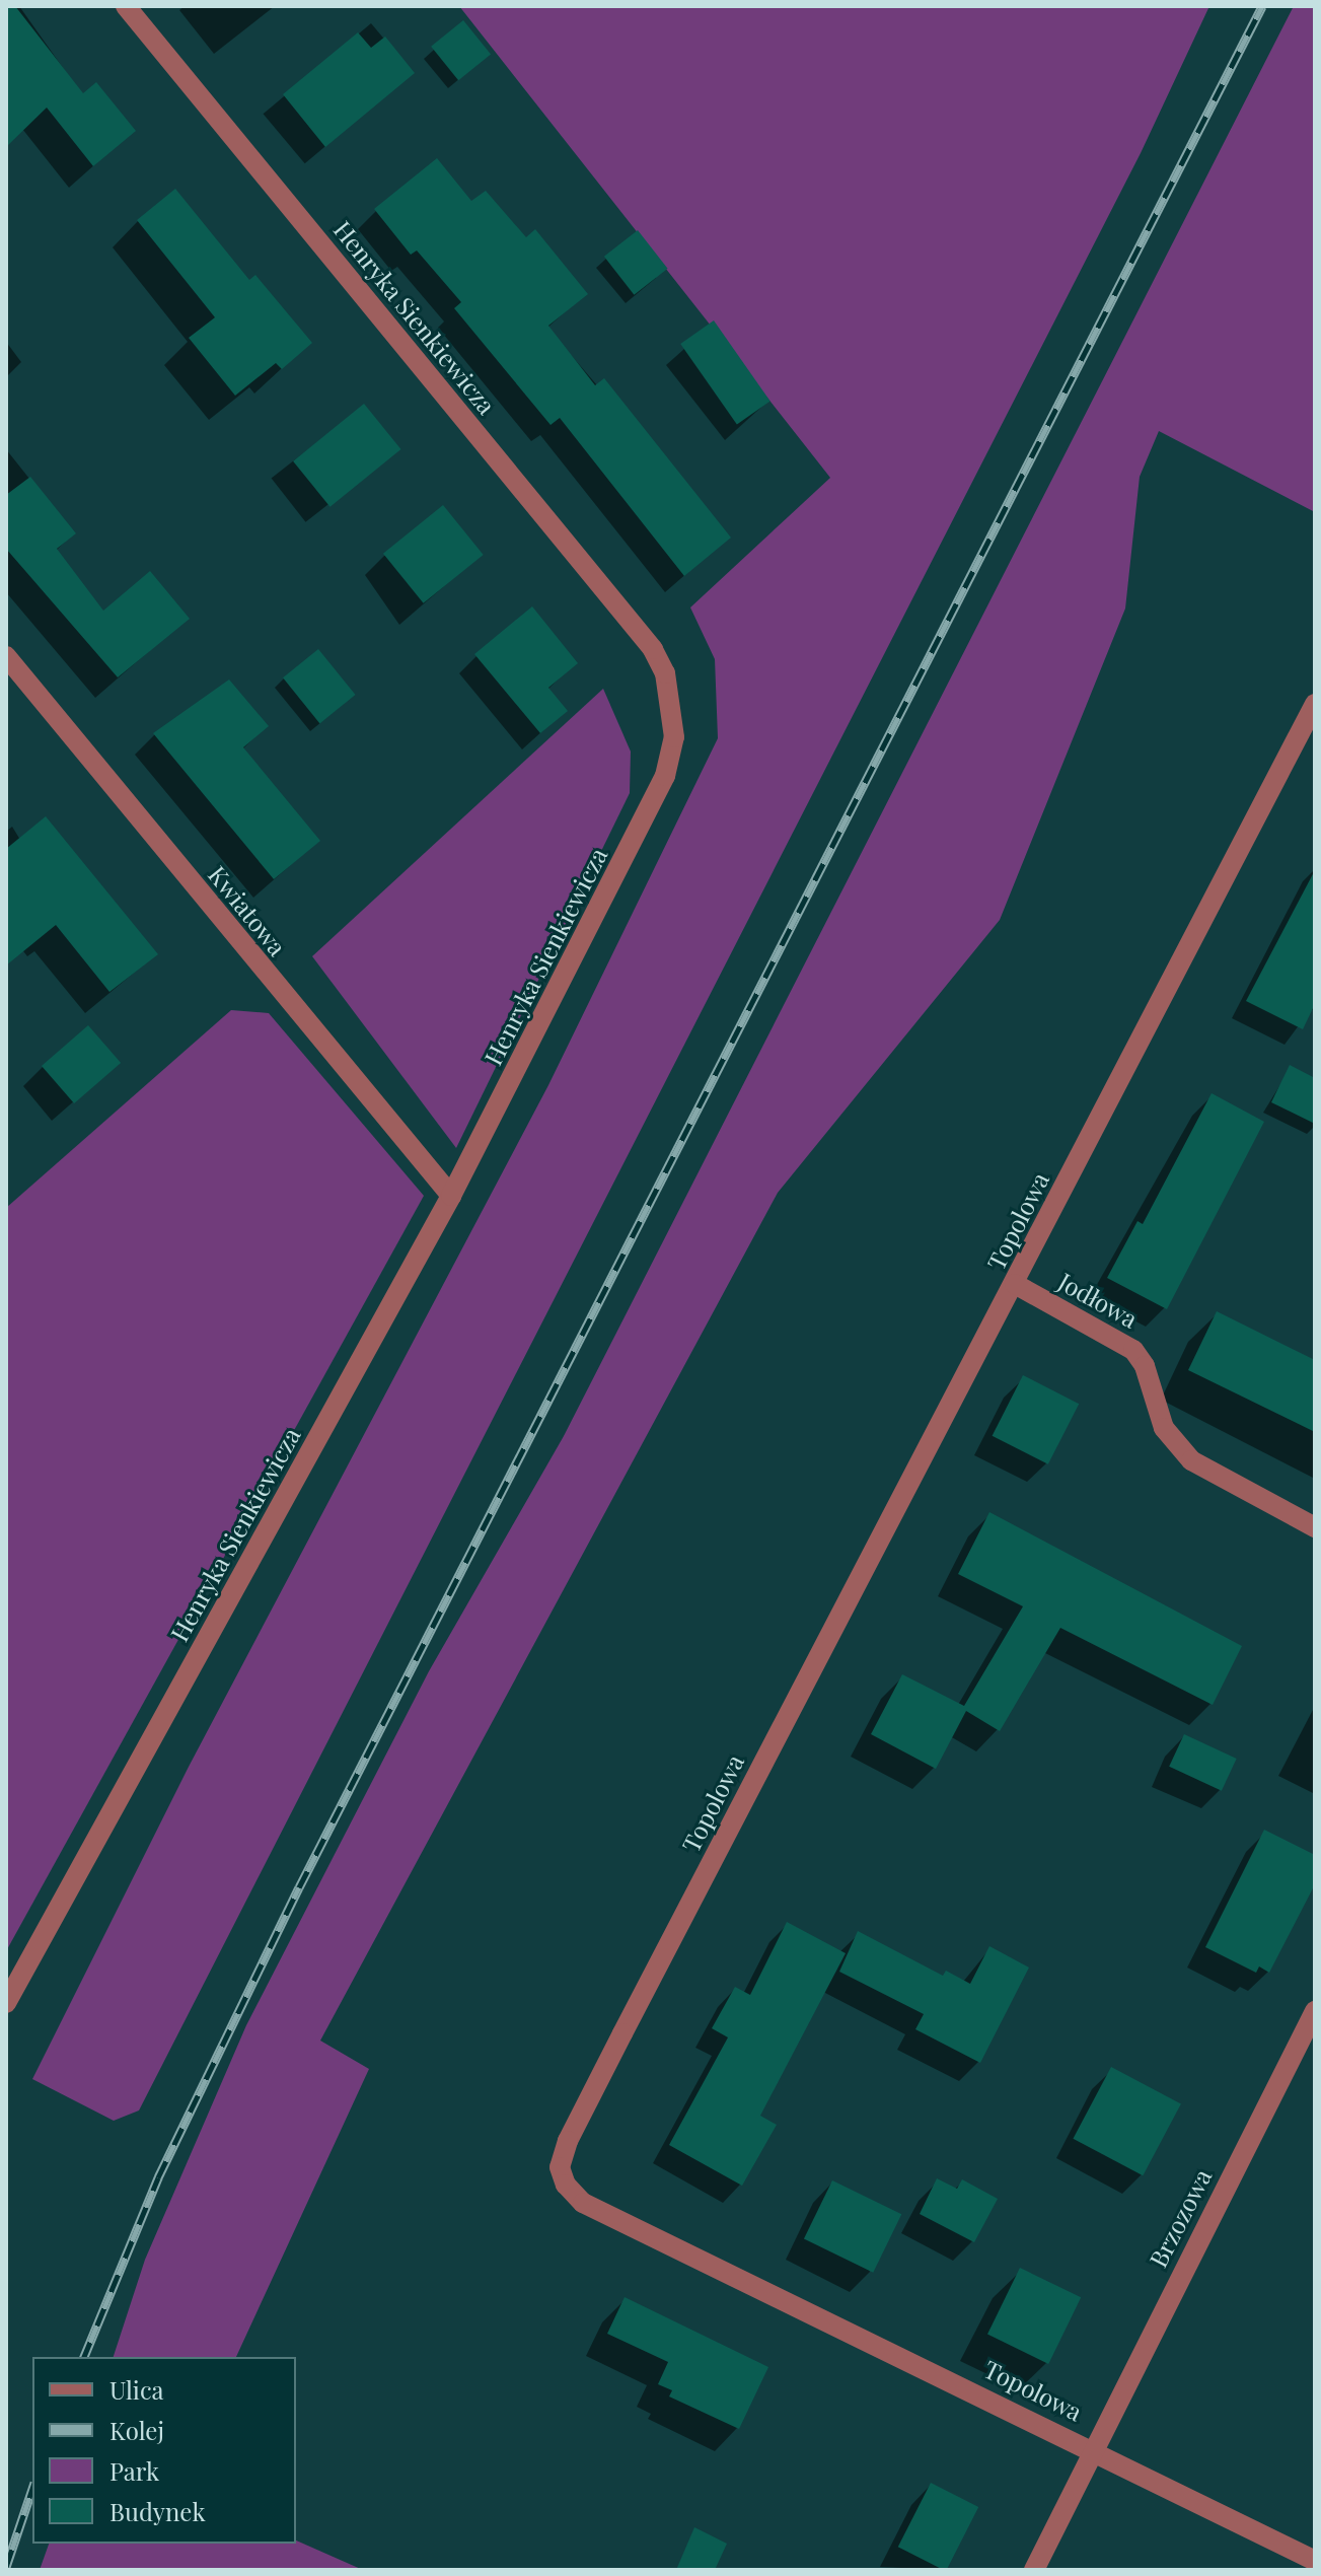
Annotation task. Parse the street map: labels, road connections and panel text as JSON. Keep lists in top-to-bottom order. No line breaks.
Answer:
{"streets":{"street":["Henryka Sienkiewicza","Kwiatowa","Topolowa","Jodłowa","Brzozowa"]},"crossings":[["Henryka Sienkiewicza","Kwiatowa"],["Topolowa","Jodłowa"],["Topolowa","Brzozowa"]],"legend":["Ulica","Kolej","Park","Budynek"]}
